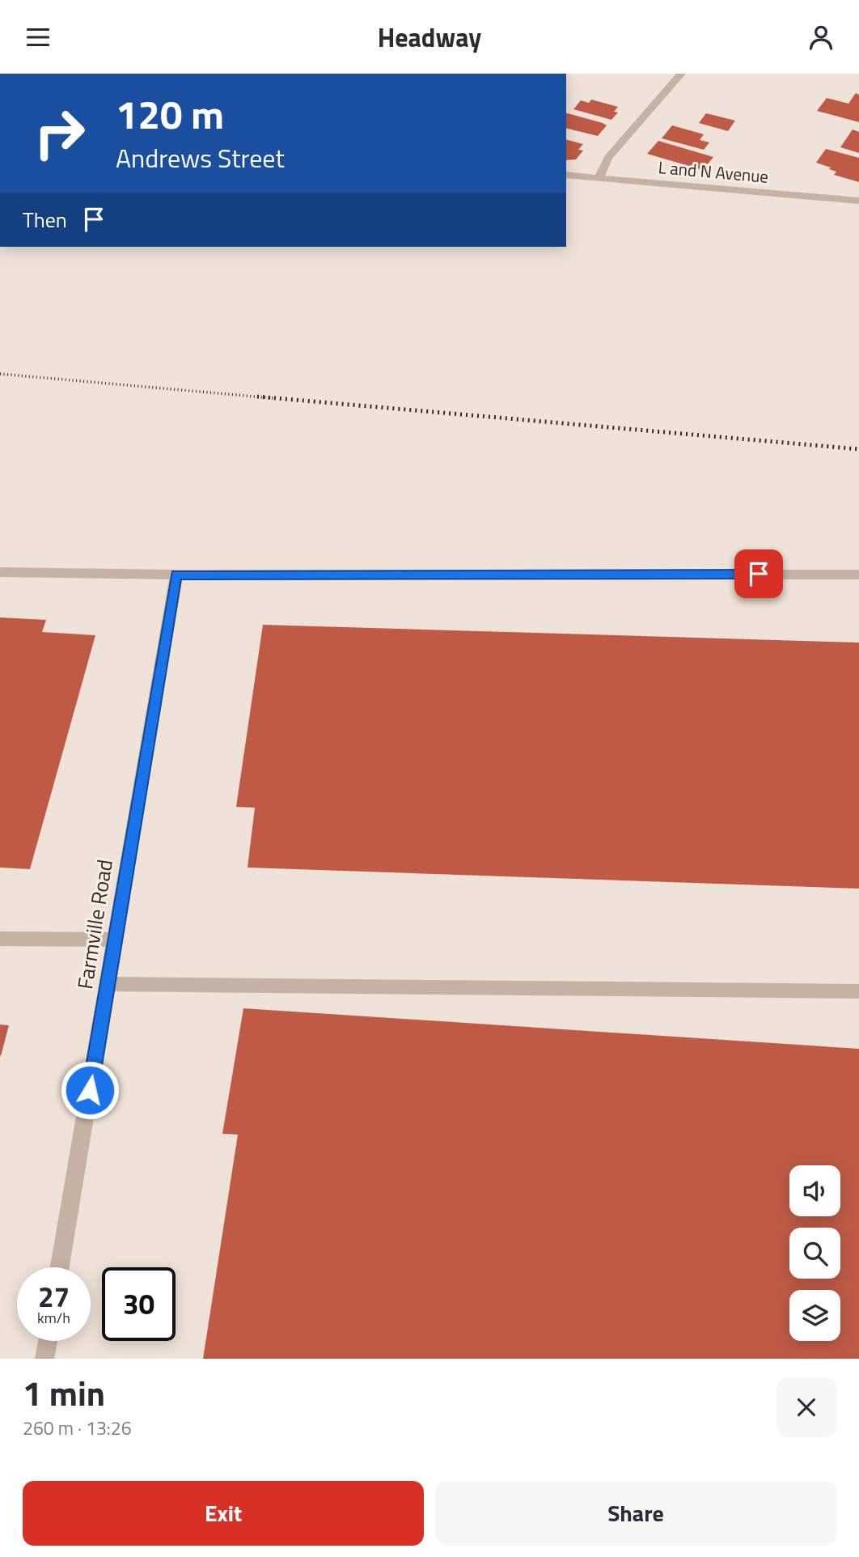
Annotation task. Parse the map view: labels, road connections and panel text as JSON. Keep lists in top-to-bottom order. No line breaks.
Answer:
{"streets":{"street":["L and N Avenue","Farmville Road"]},"page":{"header":"Headway","turn":["120 m","Andrews Street"],"then":"Then","speed":"27 km/h","limit":"30","heading":["1 min","260 m · 13:26"],"buttons":["Exit","Share"]}}
